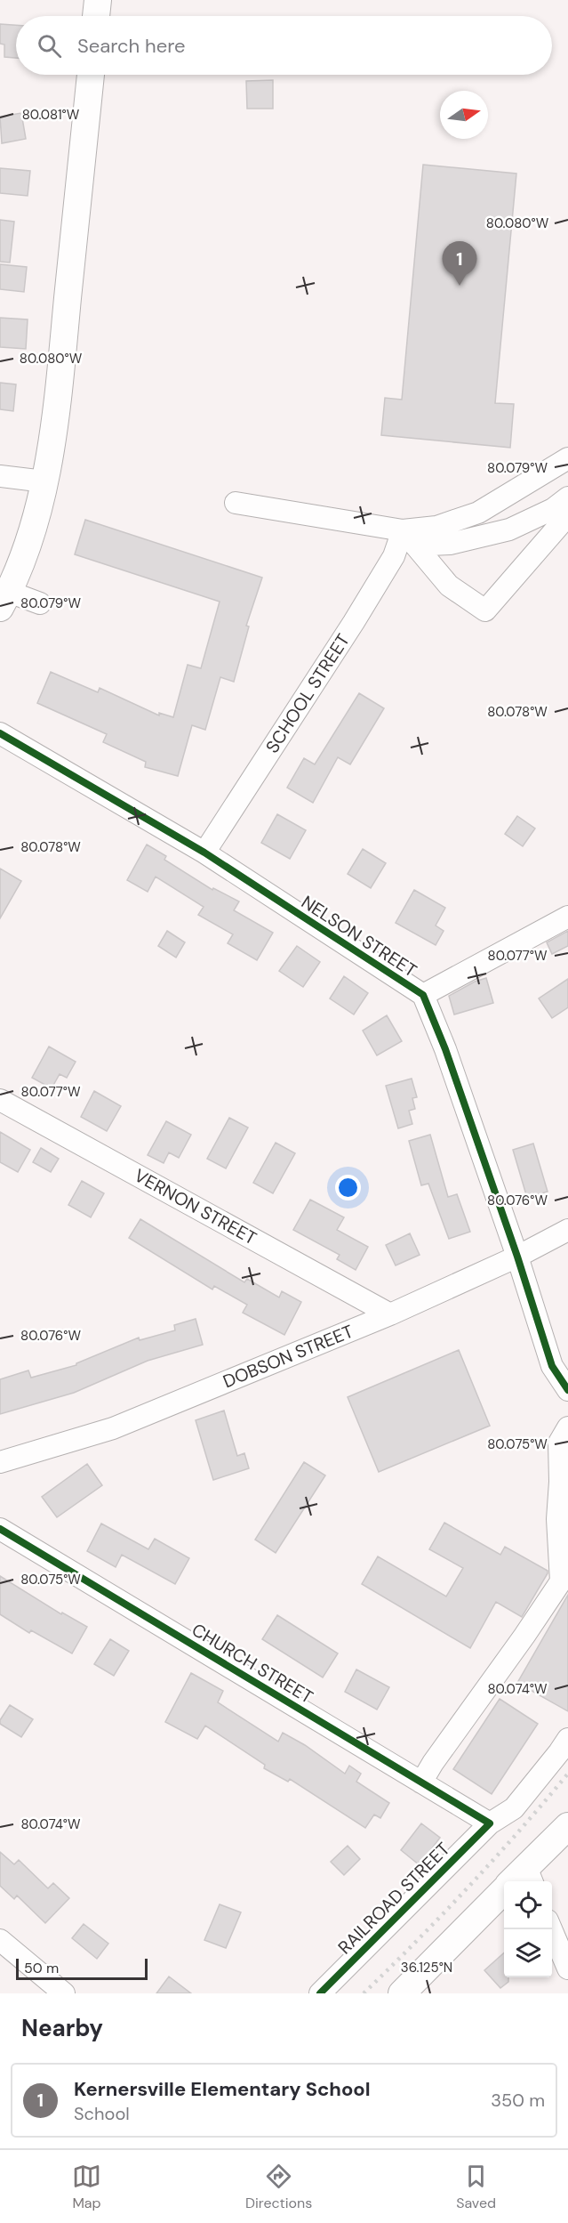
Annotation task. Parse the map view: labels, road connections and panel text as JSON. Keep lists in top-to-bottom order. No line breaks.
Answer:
{"streets":{"street":["SCHOOL STREET","NELSON STREET","VERNON STREET","DOBSON STREET","CHURCH STREET","RAILROAD STREET"]},"crossings":[["SCHOOL STREET","NELSON STREET"],["NELSON STREET","DOBSON STREET"],["VERNON STREET","DOBSON STREET"],["CHURCH STREET","RAILROAD STREET"]],"scale_bar":"50 m","north":"right","page":{"search":"Search here","pins":"1","scale":"50 m","heading":"Nearby","list":[{"mark":"1","name":"Kernersville Elementary School","note":"School","value":"350 m"}],"nav":["Map","Directions","Saved"]},"coordinates":["80.081°W","80.080°W","80.079°W","80.078°W","80.077°W","80.076°W","80.075°W","80.074°W","36.125°N"]}
